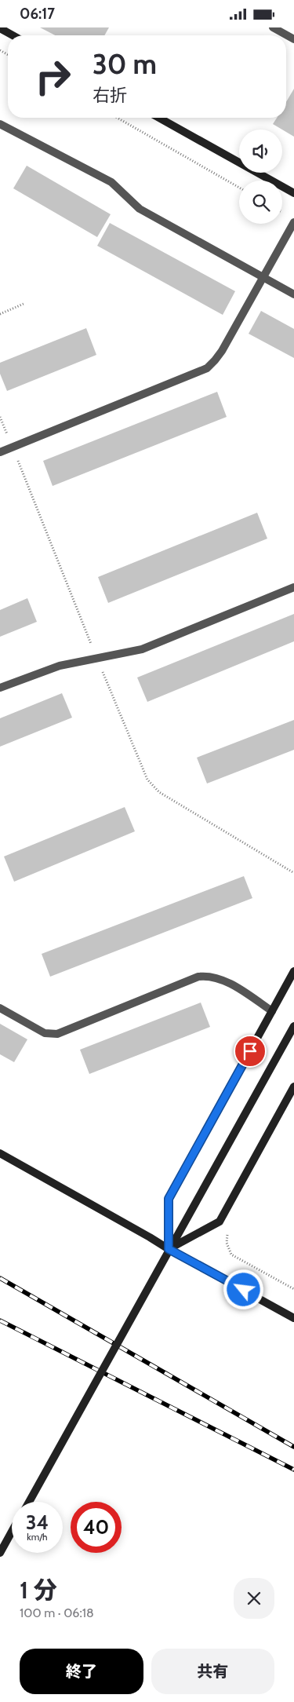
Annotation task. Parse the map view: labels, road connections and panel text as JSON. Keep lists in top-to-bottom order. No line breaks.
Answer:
{"page":{"status":"06:17","turn":["30 m","右折"],"speed":"34 km/h","limit":"40","heading":["1 分","100 m · 06:18"],"buttons":["終了","共有"]}}
